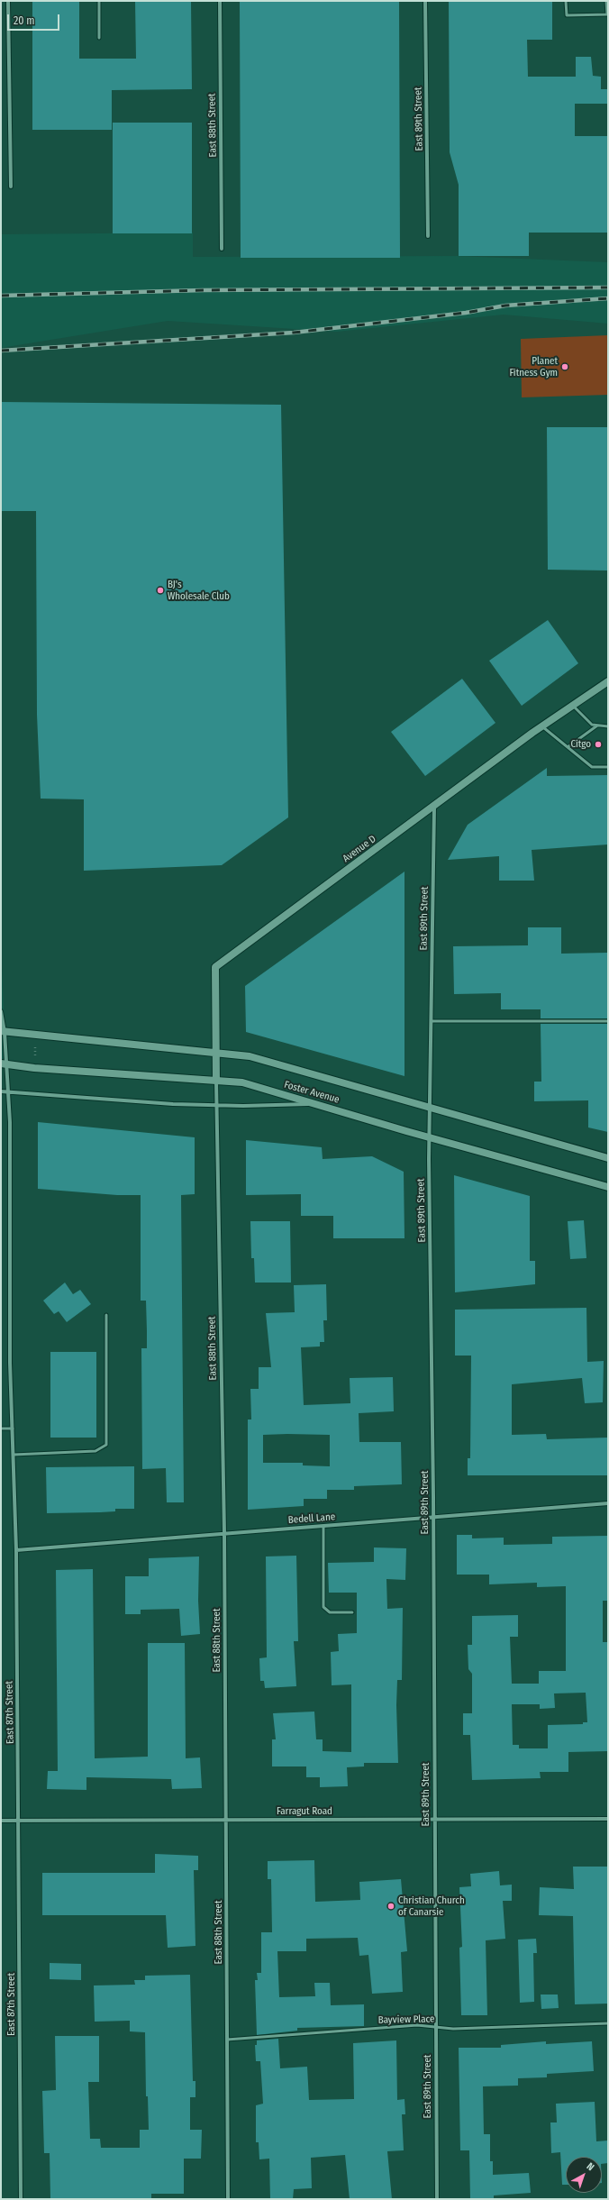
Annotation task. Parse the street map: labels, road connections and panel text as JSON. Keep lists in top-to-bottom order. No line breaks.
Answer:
{"streets":{"main road":["Avenue D","Foster Avenue"],"street":["East 89th Street","East 88th Street","Bedell Lane","East 87th Street","Farragut Road"],"lane":["Bayview Place"]},"crossings":[["East 89th Street","Avenue D"],["East 89th Street","Foster Avenue"],["East 89th Street","Bedell Lane"],["East 89th Street","Farragut Road"],["East 89th Street","Bayview Place"],["East 88th Street","Avenue D"],["East 88th Street","Foster Avenue"],["East 88th Street","Bedell Lane"],["East 88th Street","Farragut Road"],["East 88th Street","Bayview Place"],["Avenue D","Foster Avenue"],["Foster Avenue","East 87th Street"],["Bedell Lane","East 87th Street"],["East 87th Street","Farragut Road"]],"places":["Planet Fitness Gym","BJ's Wholesale Club","Citgo","Christian Church of Canarsie"],"scale_bar":"20 m","north":"top right"}
